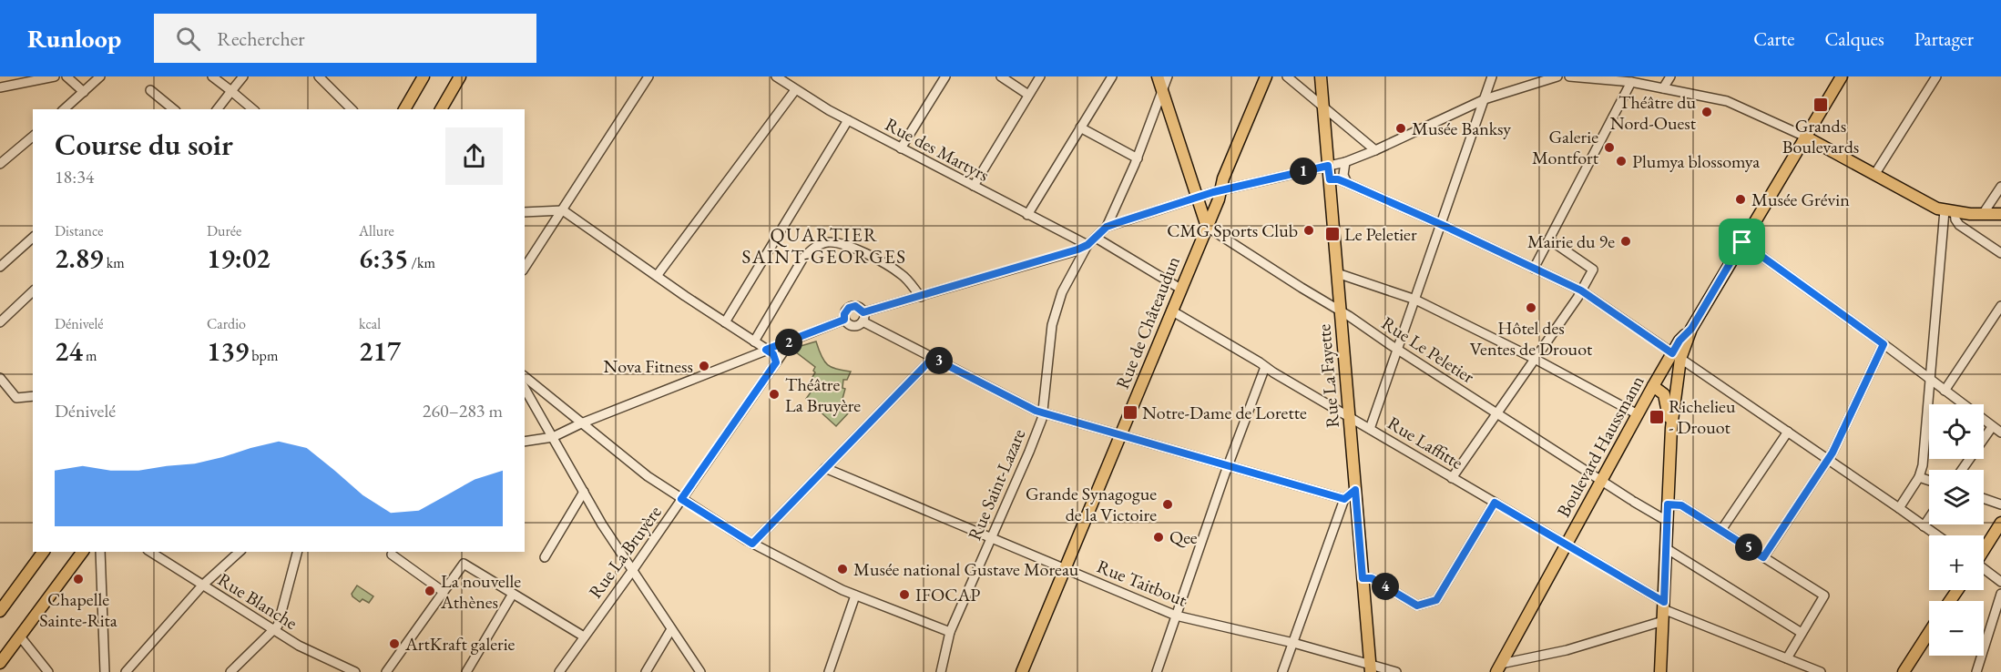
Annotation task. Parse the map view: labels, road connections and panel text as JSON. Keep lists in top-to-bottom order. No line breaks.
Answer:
{"streets":{"main road":["Rue de Châteaudun","Rue La Fayette","Boulevard Haussmann"],"street":["Rue des Martyrs","Rue Le Peletier","Rue Laffitte","Rue Saint-Lazare","Rue La Bruyère","Rue Taitbout","Rue Blanche"]},"crossings":[["Rue des Martyrs","Rue Saint-Lazare"],["Rue de Châteaudun","Rue Le Peletier"],["Rue de Châteaudun","Rue Laffitte"],["Rue de Châteaudun","Rue Taitbout"],["Rue Le Peletier","Rue La Fayette"],["Rue Le Peletier","Boulevard Haussmann"],["Rue La Fayette","Rue Laffitte"],["Rue La Fayette","Rue Taitbout"],["Rue Laffitte","Boulevard Haussmann"],["Rue Saint-Lazare","Rue Taitbout"]],"districts":["QUARTIER SAINT-GEORGES"],"places":{"transit":["Grands Boulevards","Le Peletier","Notre-Dame de Lorette","Richelieu - Drouot"],"other":["Théâtre du Nord-Ouest","Musée Banksy","Galerie Montfort","Plumya blossomya","Musée Grévin","CMG Sports Club","Mairie du 9e","Hôtel des Ventes de Drouot","Nova Fitness","Théâtre La Bruyère","Grande Synagogue de la Victoire","Qee","Musée national Gustave Moreau","Chapelle Sainte-Rita","La nouvelle Athènes","IFOCAP","ArtKraft galerie"]},"page":{"header":"Runloop","search":"Rechercher","nav":["Carte","Calques","Partager"],"heading":["Course du soir","18:34"],"pins":["1","2","3","5","4"],"stats":[["Distance","2.89 km"],["Durée","19:02"],["Allure","6:35 /km"],["Dénivelé","24 m"],["Cardio","139 bpm"],["kcal","217"]],"chart":["Dénivelé","260–283 m"],"map_buttons":["+","−"]}}
